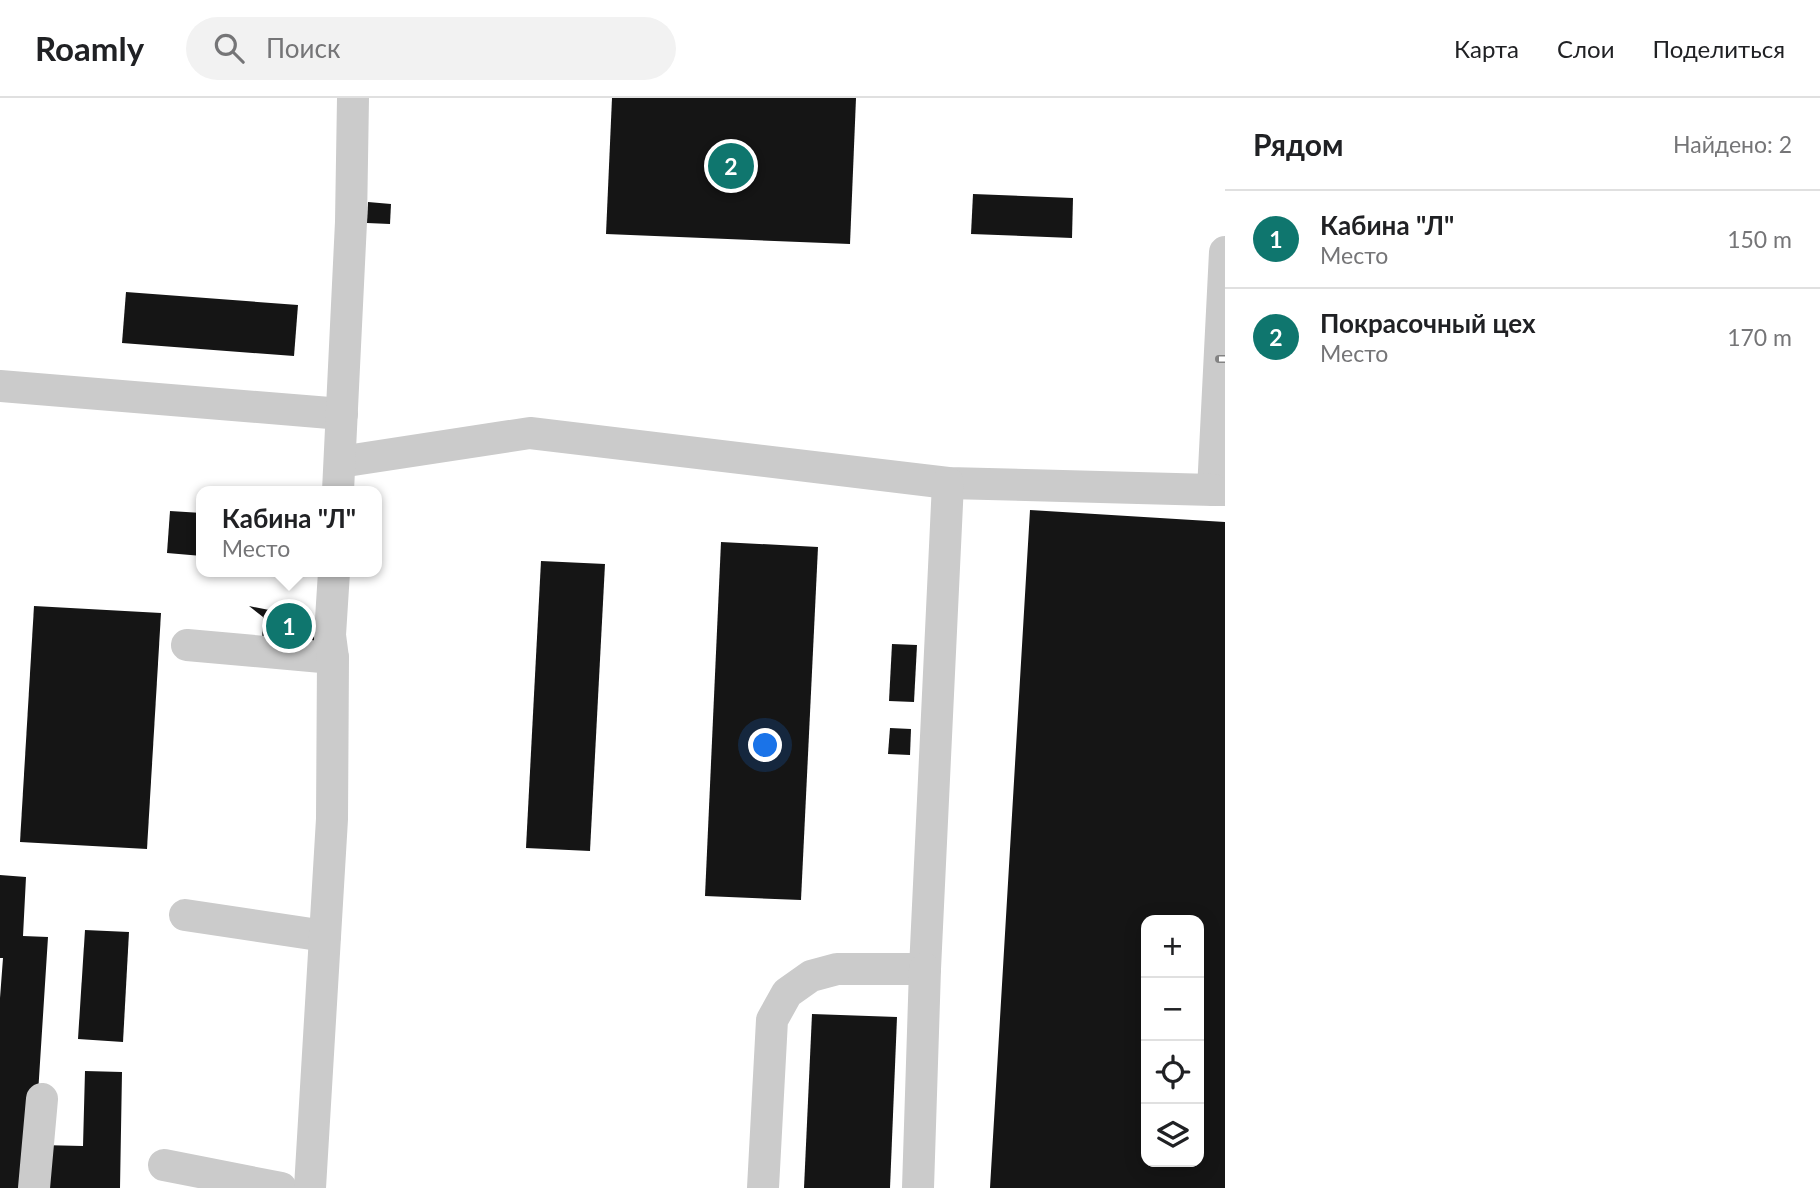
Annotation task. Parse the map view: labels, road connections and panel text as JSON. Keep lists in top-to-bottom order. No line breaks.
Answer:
{"page":{"header":"Roamly","search":"Поиск","nav":["Карта","Слои","Поделиться"],"heading":["Рядом","Найдено: 2"],"pins":["2","1"],"list":[{"mark":"1","name":"Кабина \"Л\"","note":"Место","value":"150 m"},{"mark":"2","name":"Покрасочный цех","note":"Место","value":"170 m"}],"popup":["Кабина \"Л\"","Место"],"map_buttons":["+","−"]}}
